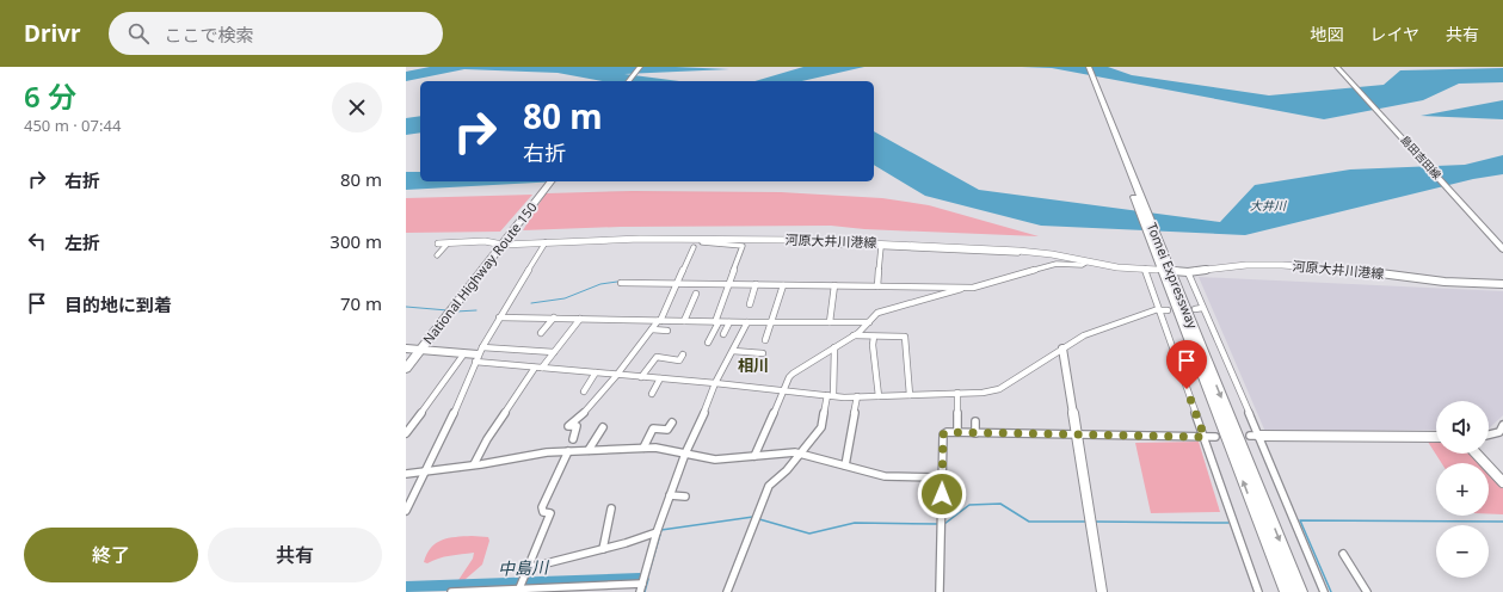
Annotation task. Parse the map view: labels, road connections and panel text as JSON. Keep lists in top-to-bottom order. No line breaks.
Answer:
{"streets":{"highway":["National Highway Route 150","Tomei Expressway"],"main road":["島田吉田線","河原大井川港線"]},"crossings":[["河原大井川港線","National Highway Route 150"]],"districts":["相川"],"water":["大井川","中島川"],"page":{"header":"Drivr","search":"ここで検索","nav":["地図","レイヤ","共有"],"heading":["6 分","450 m · 07:44"],"turn":["80 m","右折"],"list":[{"name":"右折","value":"80 m"},{"name":"左折","value":"300 m"},{"name":"目的地に到着","value":"70 m"}],"map_buttons":["+","−"],"buttons":["終了","共有"]}}
